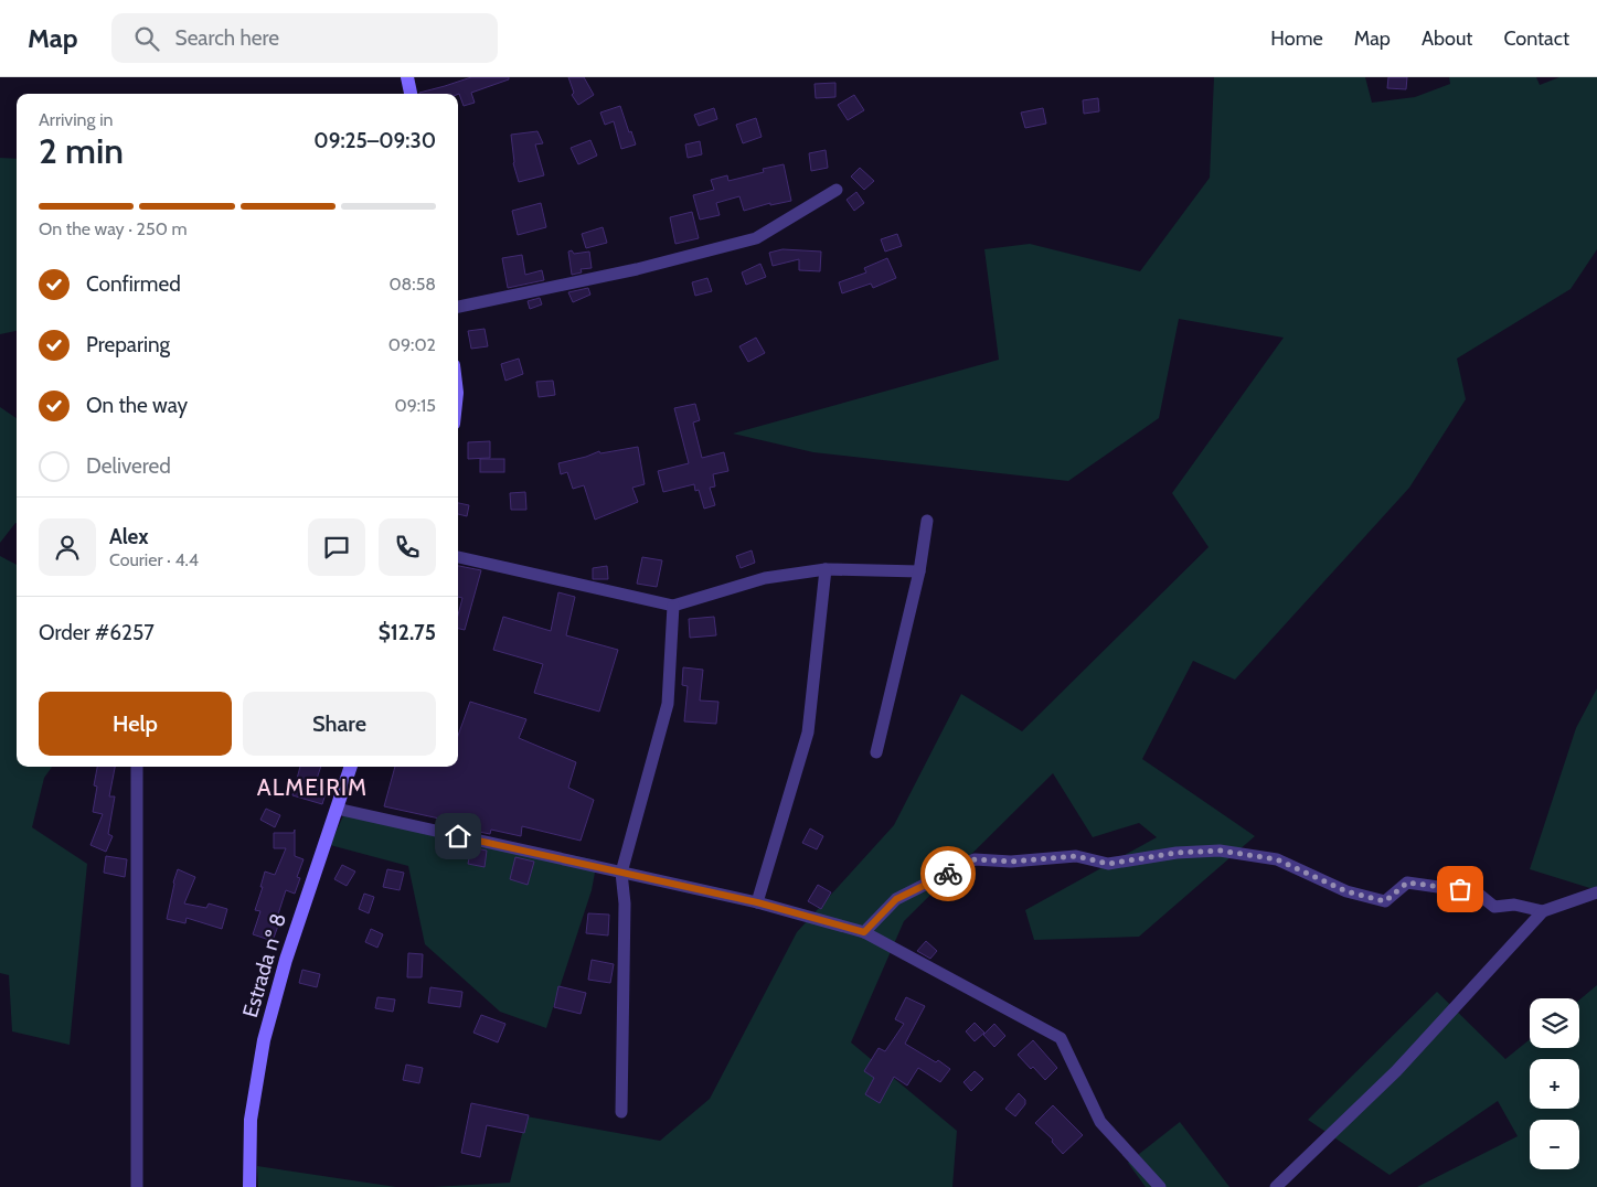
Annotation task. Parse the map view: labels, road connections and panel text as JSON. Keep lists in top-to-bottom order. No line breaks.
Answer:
{"streets":{"main road":["Estrada nº 8"]},"districts":["ALMEIRIM"],"page":{"header":"Map","search":"Search here","nav":["Home","Map","About","Contact"],"heading":["2 min","Arriving in","09:25–09:30"],"panel":["Alex","Courier · 4.4","Order #6257","$12.75"],"bar":"On the way · 250 m","list":[["Confirmed","08:58"],["Preparing","09:02"],["On the way","09:15"],"Delivered"],"buttons":["Help","Share"],"map_buttons":["+","−"]}}
